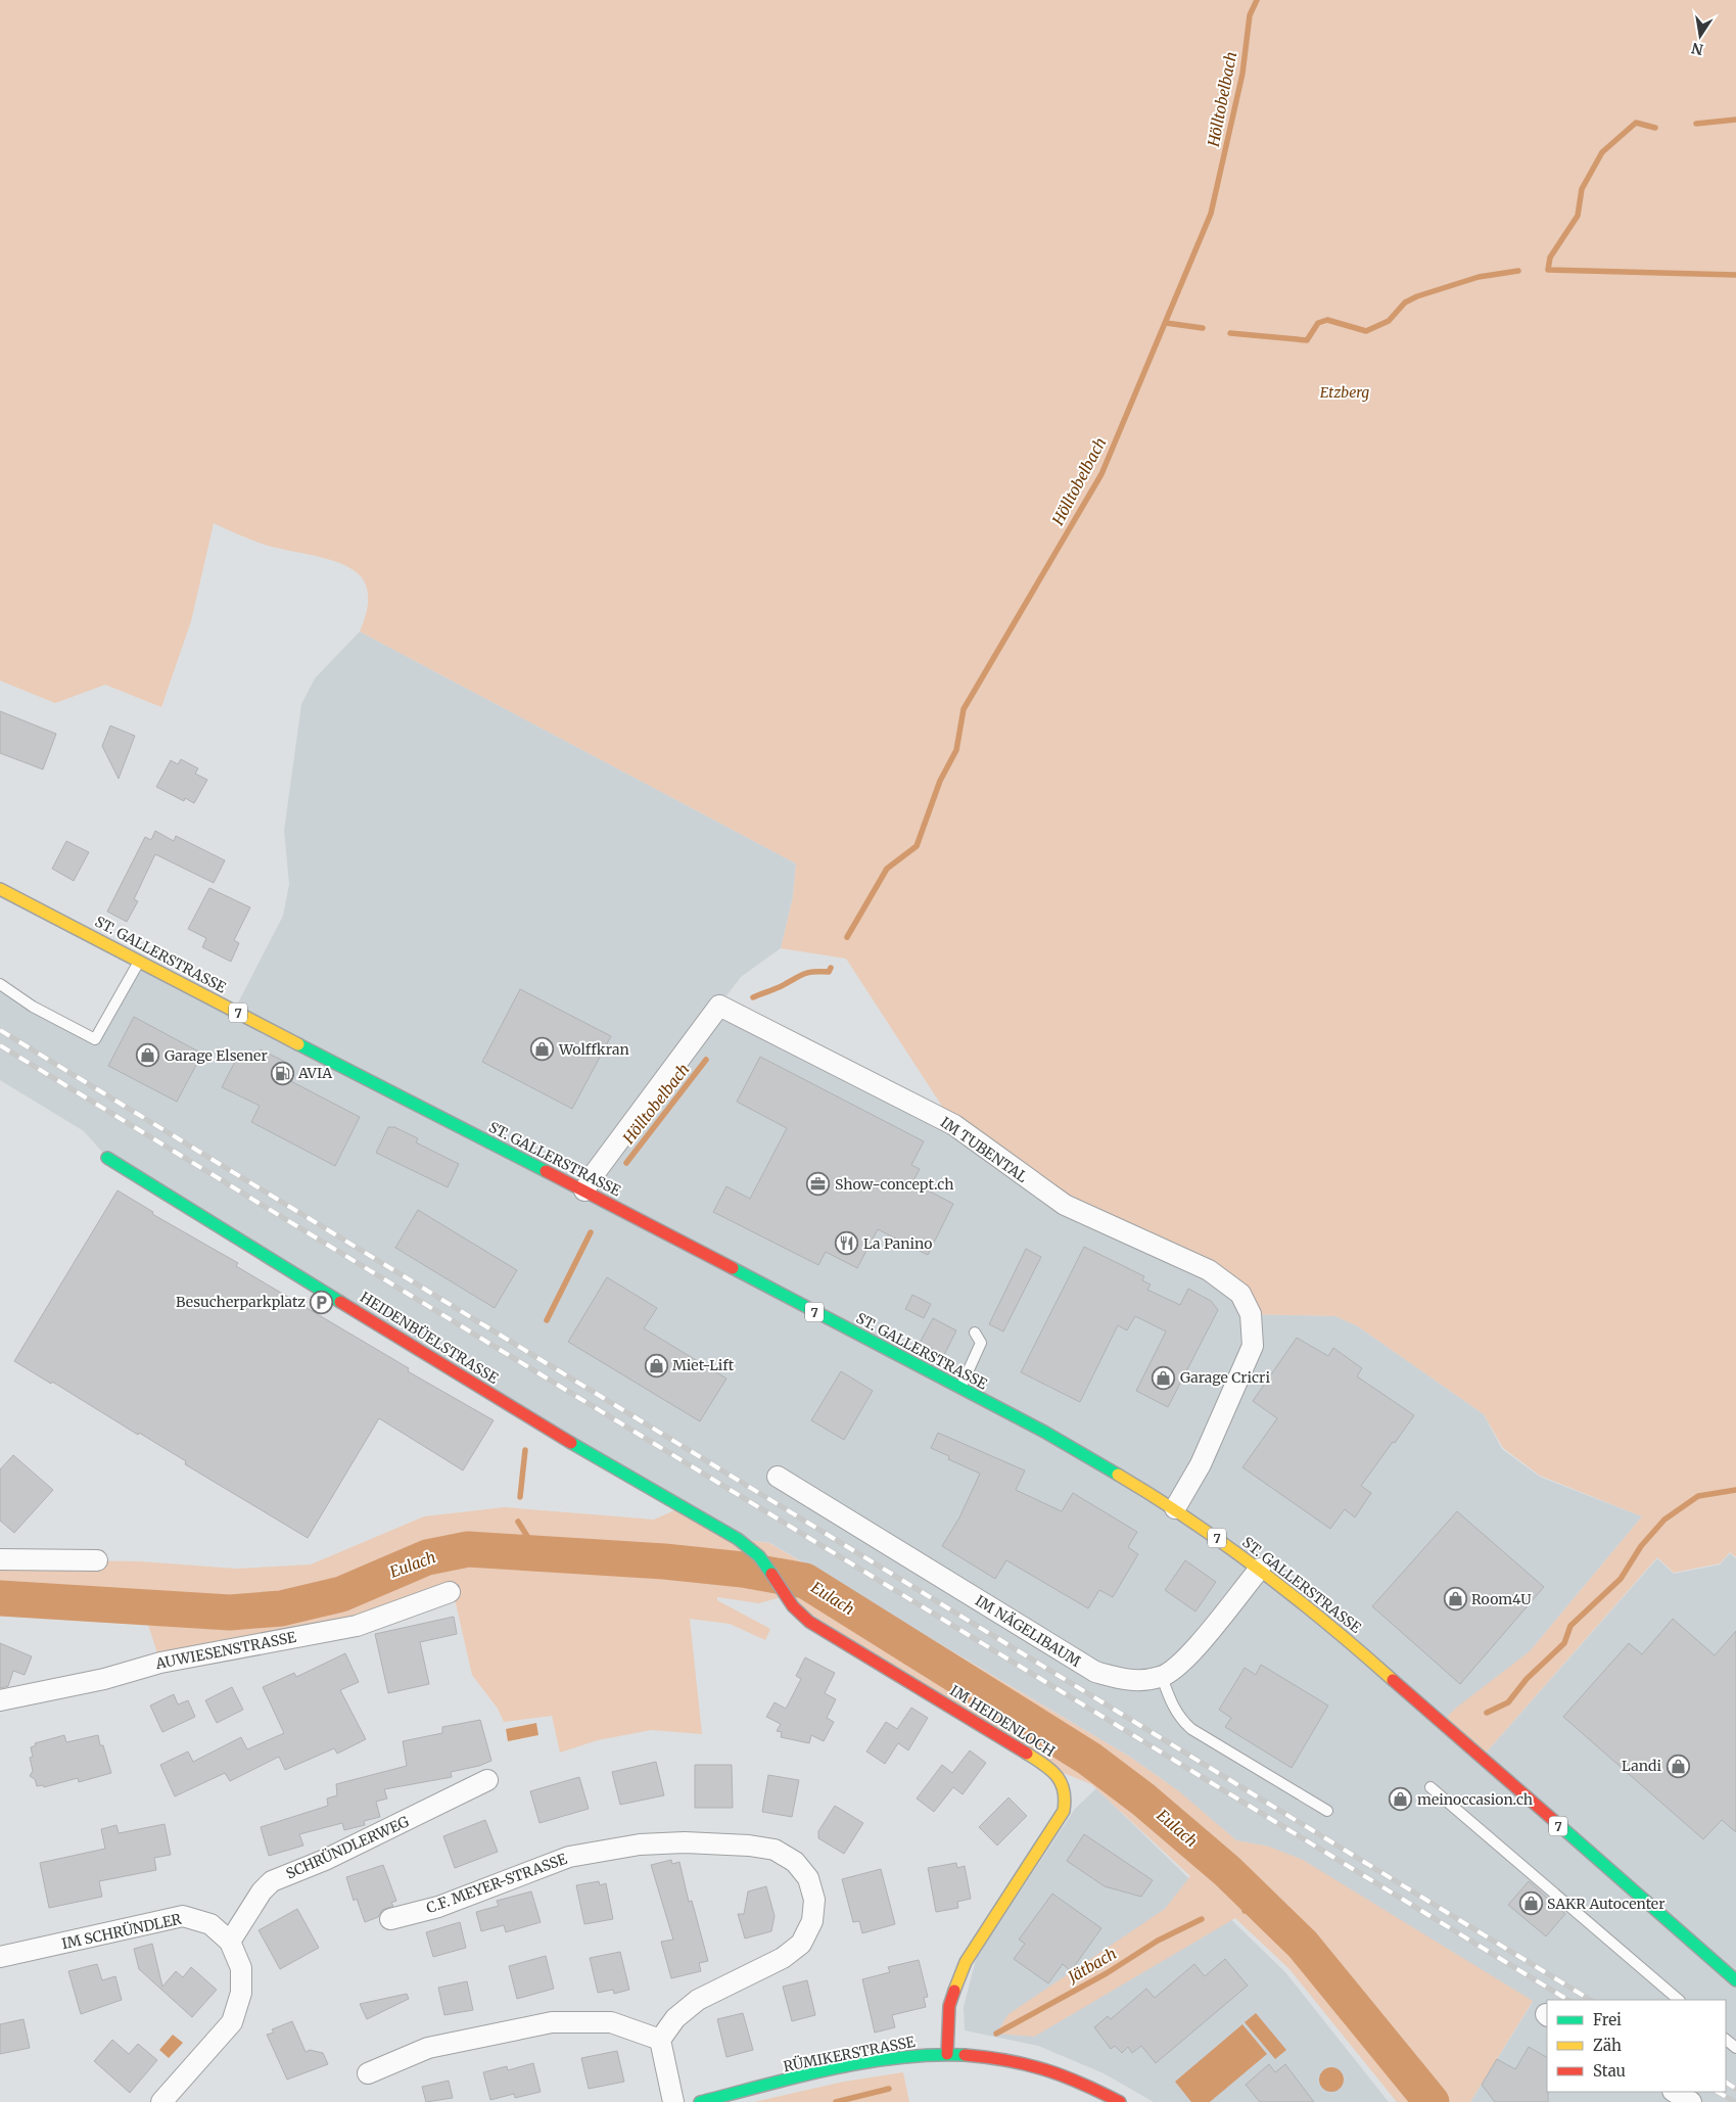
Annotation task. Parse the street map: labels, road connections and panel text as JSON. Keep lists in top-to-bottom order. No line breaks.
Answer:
{"streets":{"main road":["ST. GALLERSTRASSE","7","HEIDENBÜELSTRASSE","IM HEIDENLOCH","RÜMIKERSTRASSE"],"street":["IM TUBENTAL","IM NÄGELIBAUM","AUWIESENSTRASSE","SCHRÜNDLERWEG","C.F. MEYER-STRASSE","IM SCHRÜNDLER"]},"crossings":[["ST. GALLERSTRASSE","IM TUBENTAL"],["ST. GALLERSTRASSE","IM NÄGELIBAUM"],["HEIDENBÜELSTRASSE","IM HEIDENLOCH"],["IM HEIDENLOCH","RÜMIKERSTRASSE"],["SCHRÜNDLERWEG","IM SCHRÜNDLER"]],"water":["Hölltobelbach","Eulach","Jätbach"],"parks":["Etzberg"],"places":{"shop":["Wolffkran","Garage Elsener","Miet-Lift","Garage Cricri","Room4U","Landi","meinoccasion.ch","SAKR Autocenter"],"fuel station":["AVIA"],"office":["Show-concept.ch"],"restaurant":["La Panino"],"parking":["Besucherparkplatz"]},"legend":["Frei","Zäh","Stau"],"north":"bottom"}
